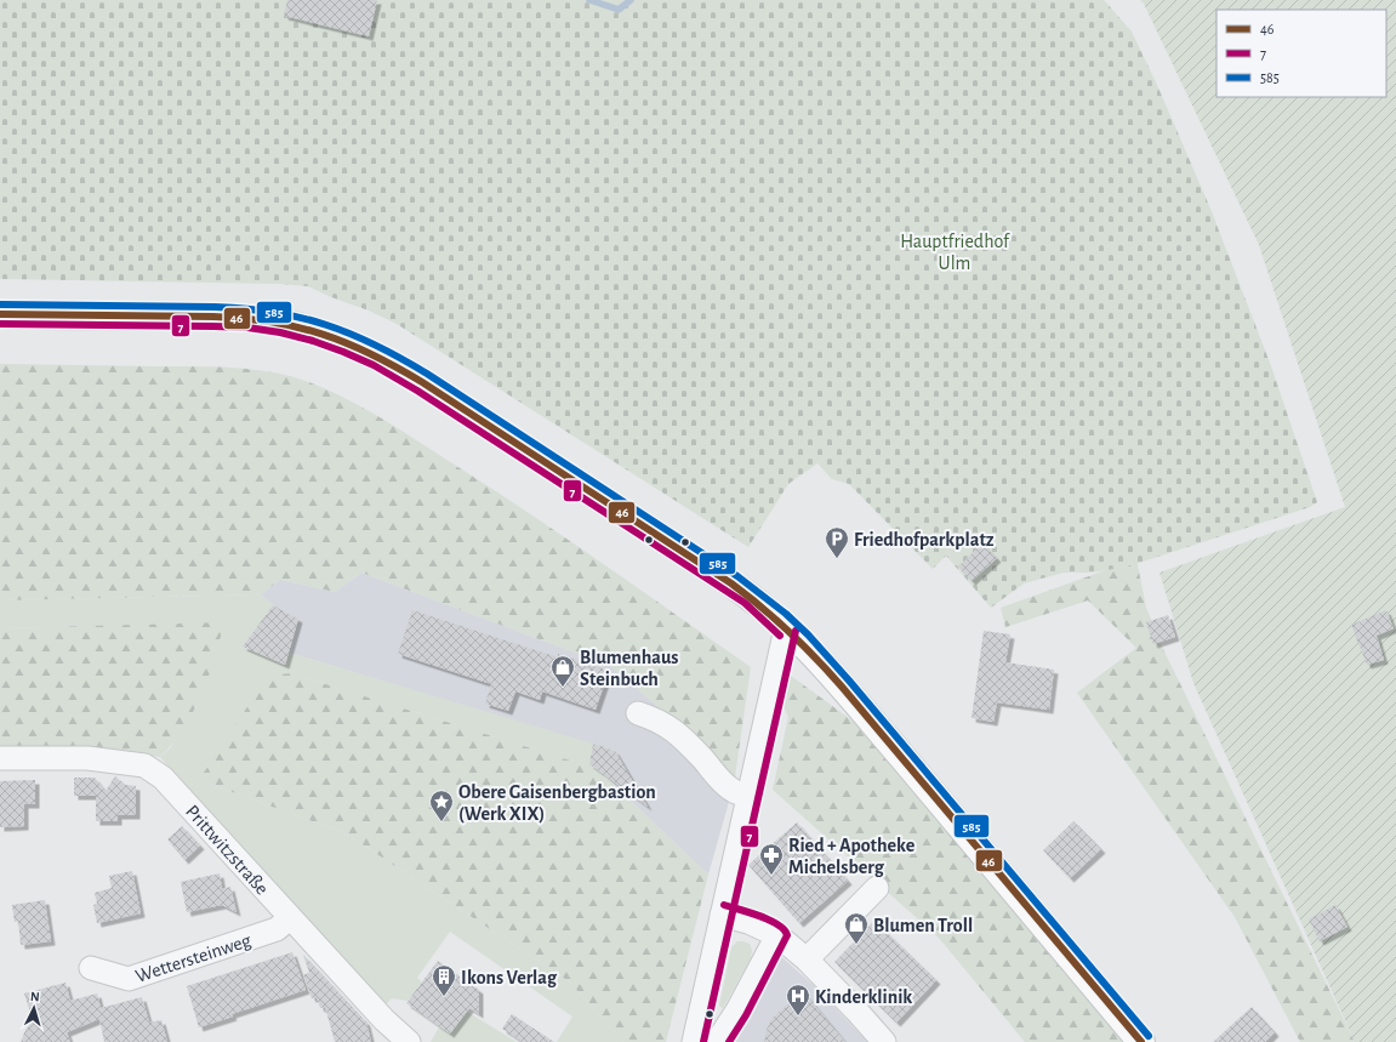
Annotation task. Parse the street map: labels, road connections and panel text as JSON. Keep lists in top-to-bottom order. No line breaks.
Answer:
{"streets":{"street":["Prittwitzstraße","Wettersteinweg"]},"crossings":[["Prittwitzstraße","Wettersteinweg"]],"parks":["Hauptfriedhof Ulm"],"places":{"parking":["Friedhofparkplatz"],"shop":["Blumenhaus Steinbuch","Blumen Troll"],"place":["Obere Gaisenbergbastion (Werk XIX)"],"pharmacy":["Ried + Apotheke Michelsberg"],"building":["Ikons Verlag"],"hospital":["Kinderklinik"]},"lines":["transit line 585","transit line 46","transit line 7"],"legend":["46","7","585"],"north":"top"}
